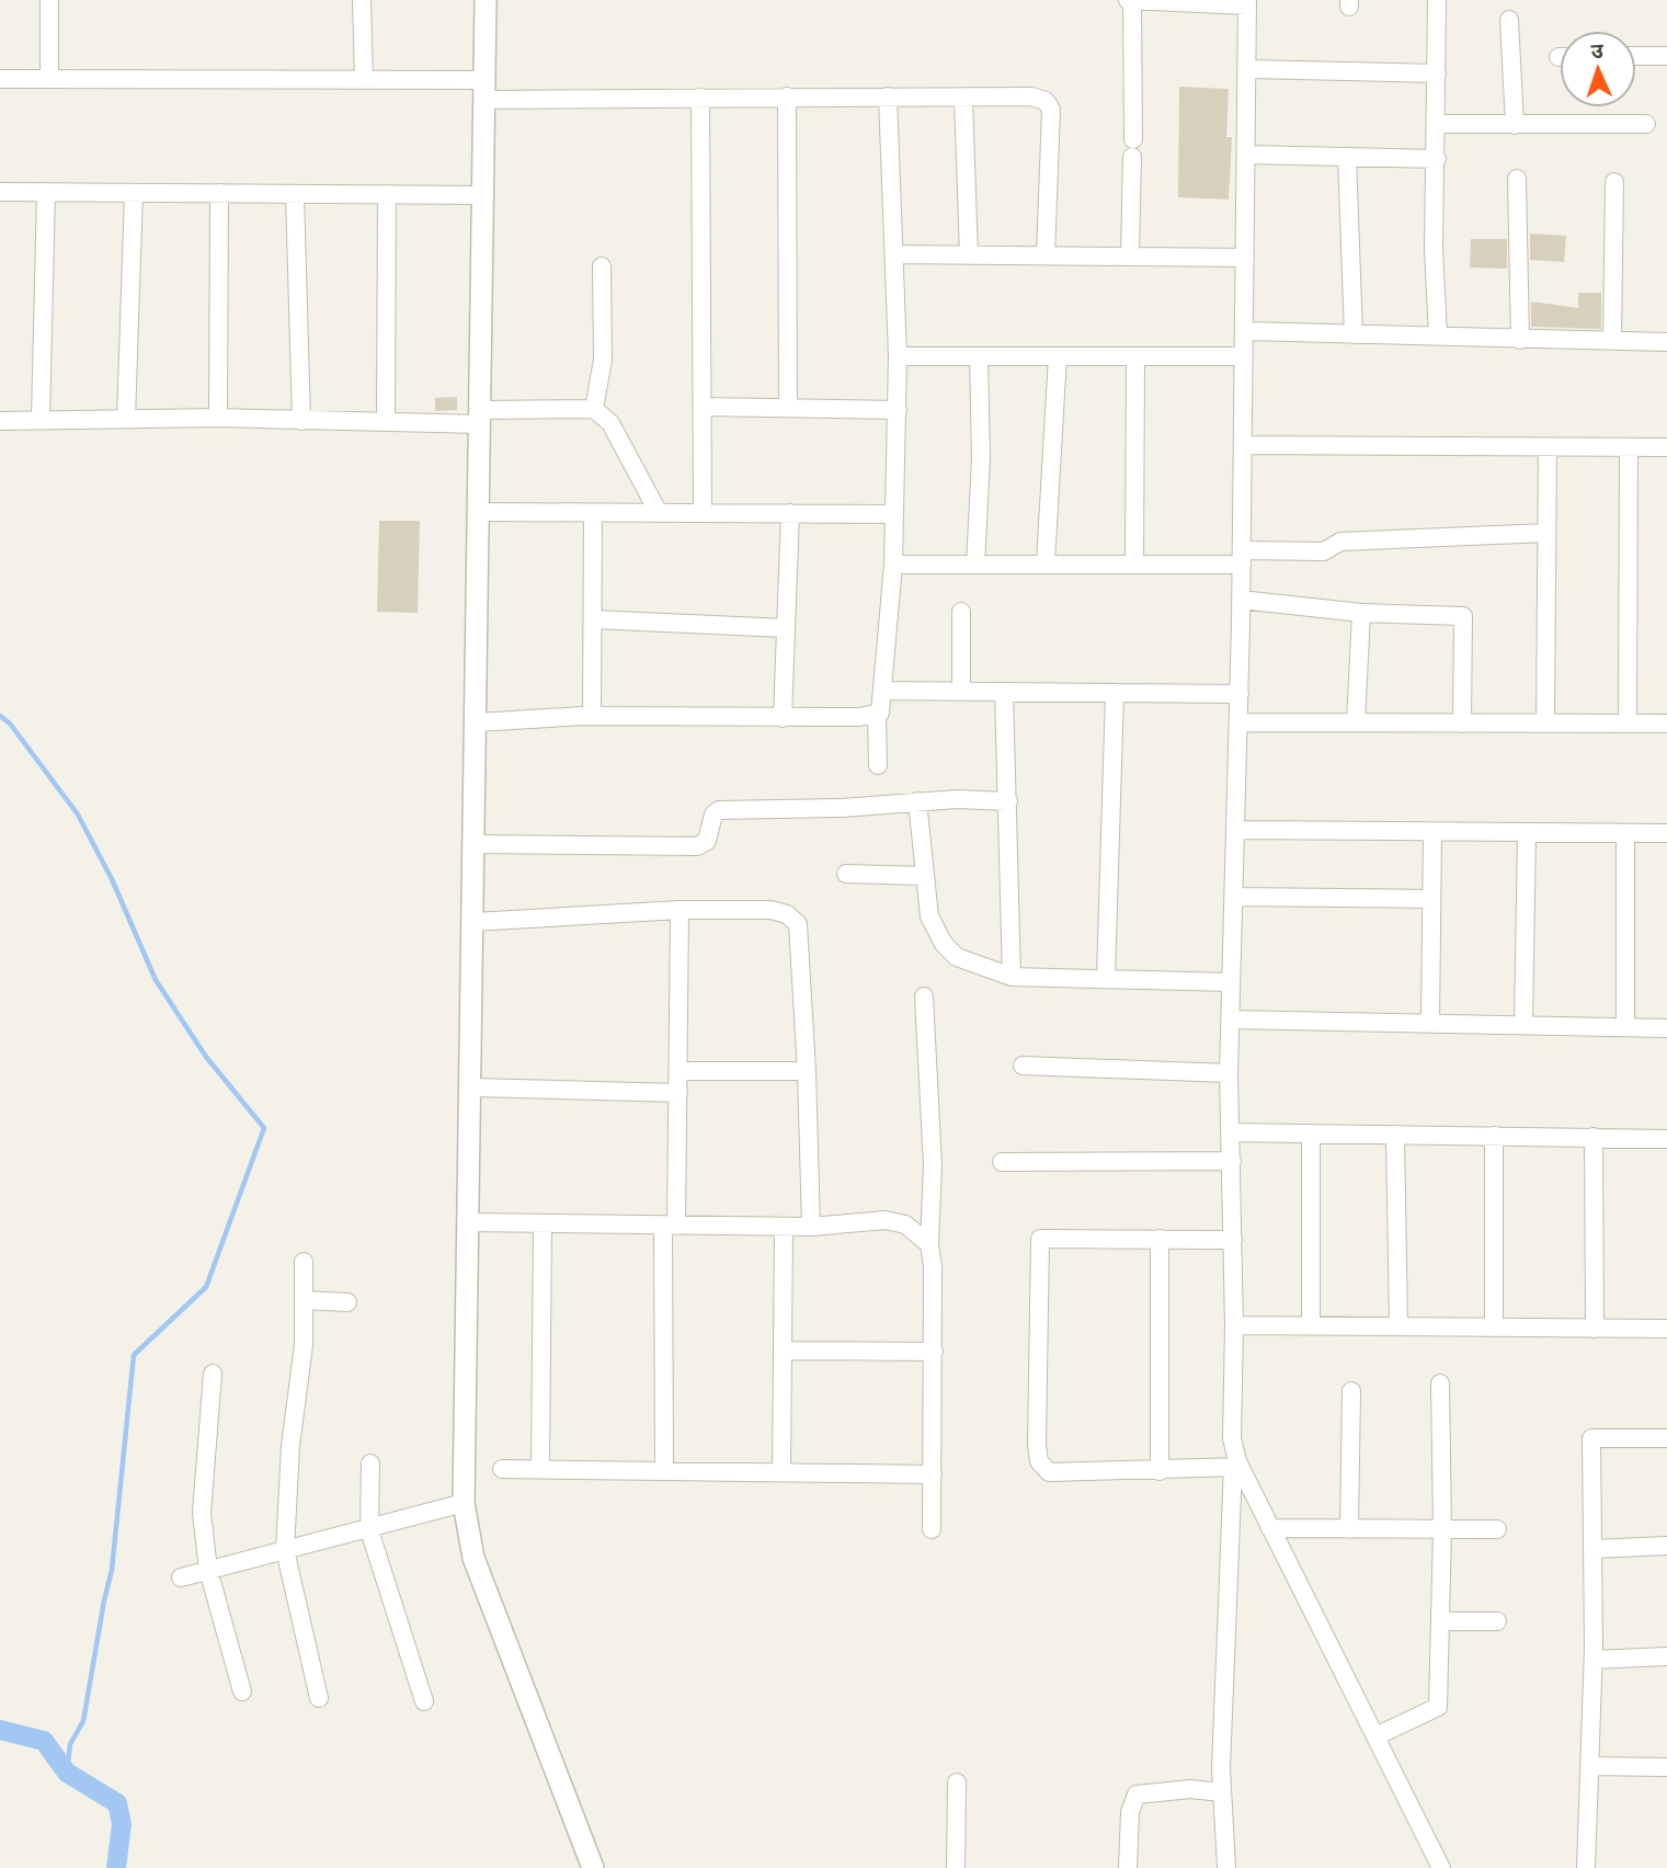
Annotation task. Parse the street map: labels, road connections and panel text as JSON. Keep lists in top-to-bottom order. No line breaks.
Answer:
{"north":"top"}
